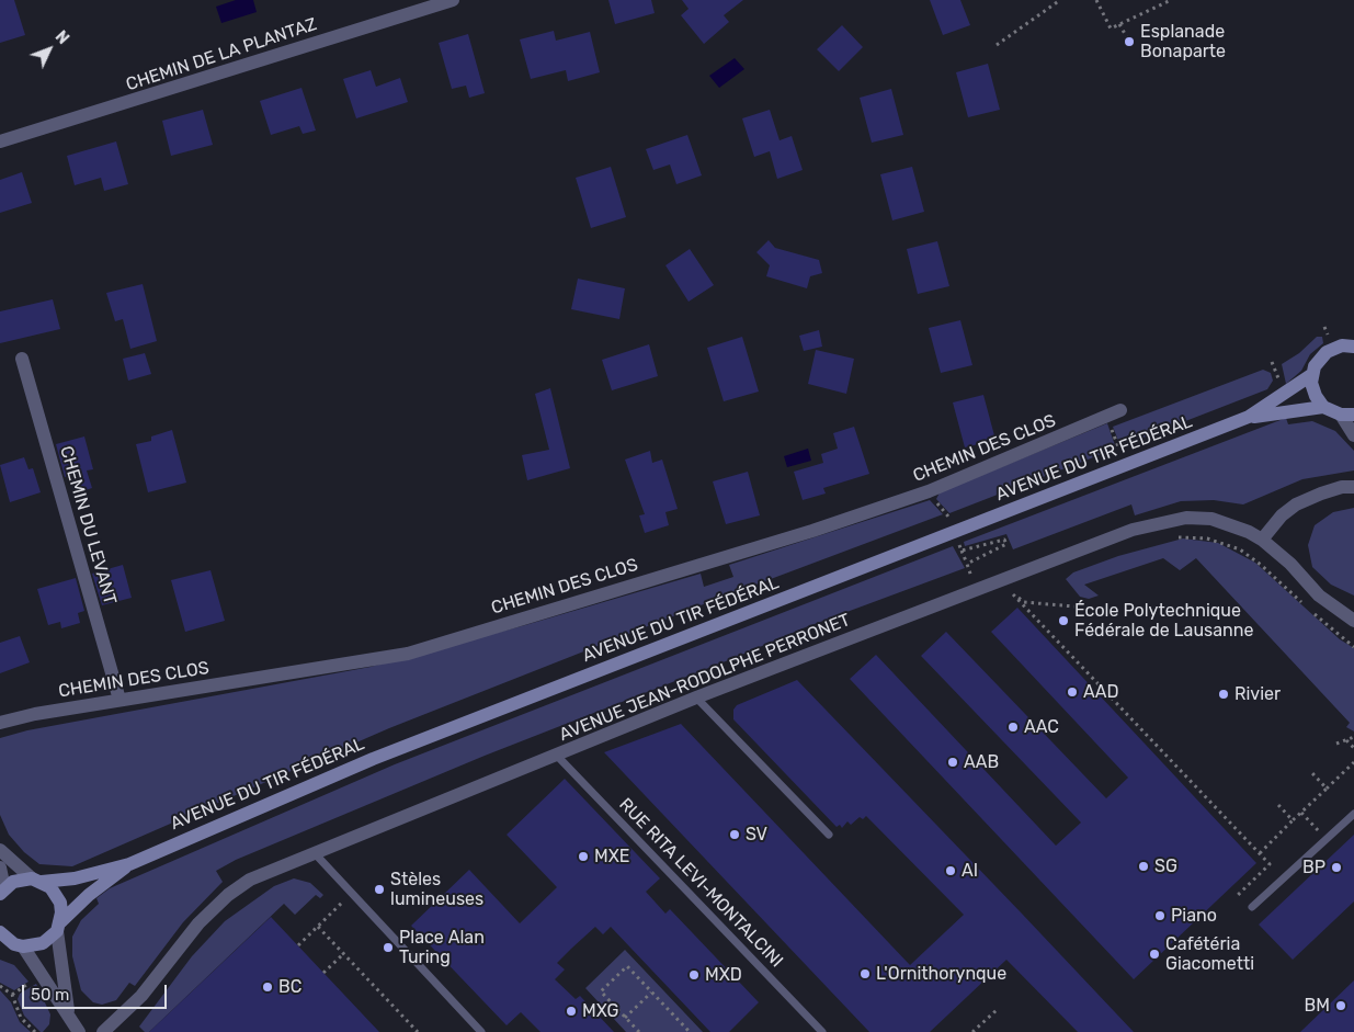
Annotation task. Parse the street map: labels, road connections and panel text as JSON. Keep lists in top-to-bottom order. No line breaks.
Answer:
{"streets":{"main road":["AVENUE DU TIR FÉDÉRAL"],"street":["CHEMIN DE LA PLANTAZ","CHEMIN DES CLOS","CHEMIN DU LEVANT","AVENUE JEAN-RODOLPHE PERRONET"],"lane":["RUE RITA LEVI-MONTALCINI"]},"crossings":[["CHEMIN DES CLOS","CHEMIN DU LEVANT"],["AVENUE JEAN-RODOLPHE PERRONET","RUE RITA LEVI-MONTALCINI"]],"places":["Esplanade Bonaparte","École Polytechnique Fédérale de Lausanne","AAD","Rivier","AAC","AAB","SV","MXE","SG","BP","AI","Stèles lumineuses","Piano","Place Alan Turing","Cafétéria Giacometti","L'Ornithorynque","MXD","BC","BM","MXG"],"scale_bar":"50 m","north":"top right"}
